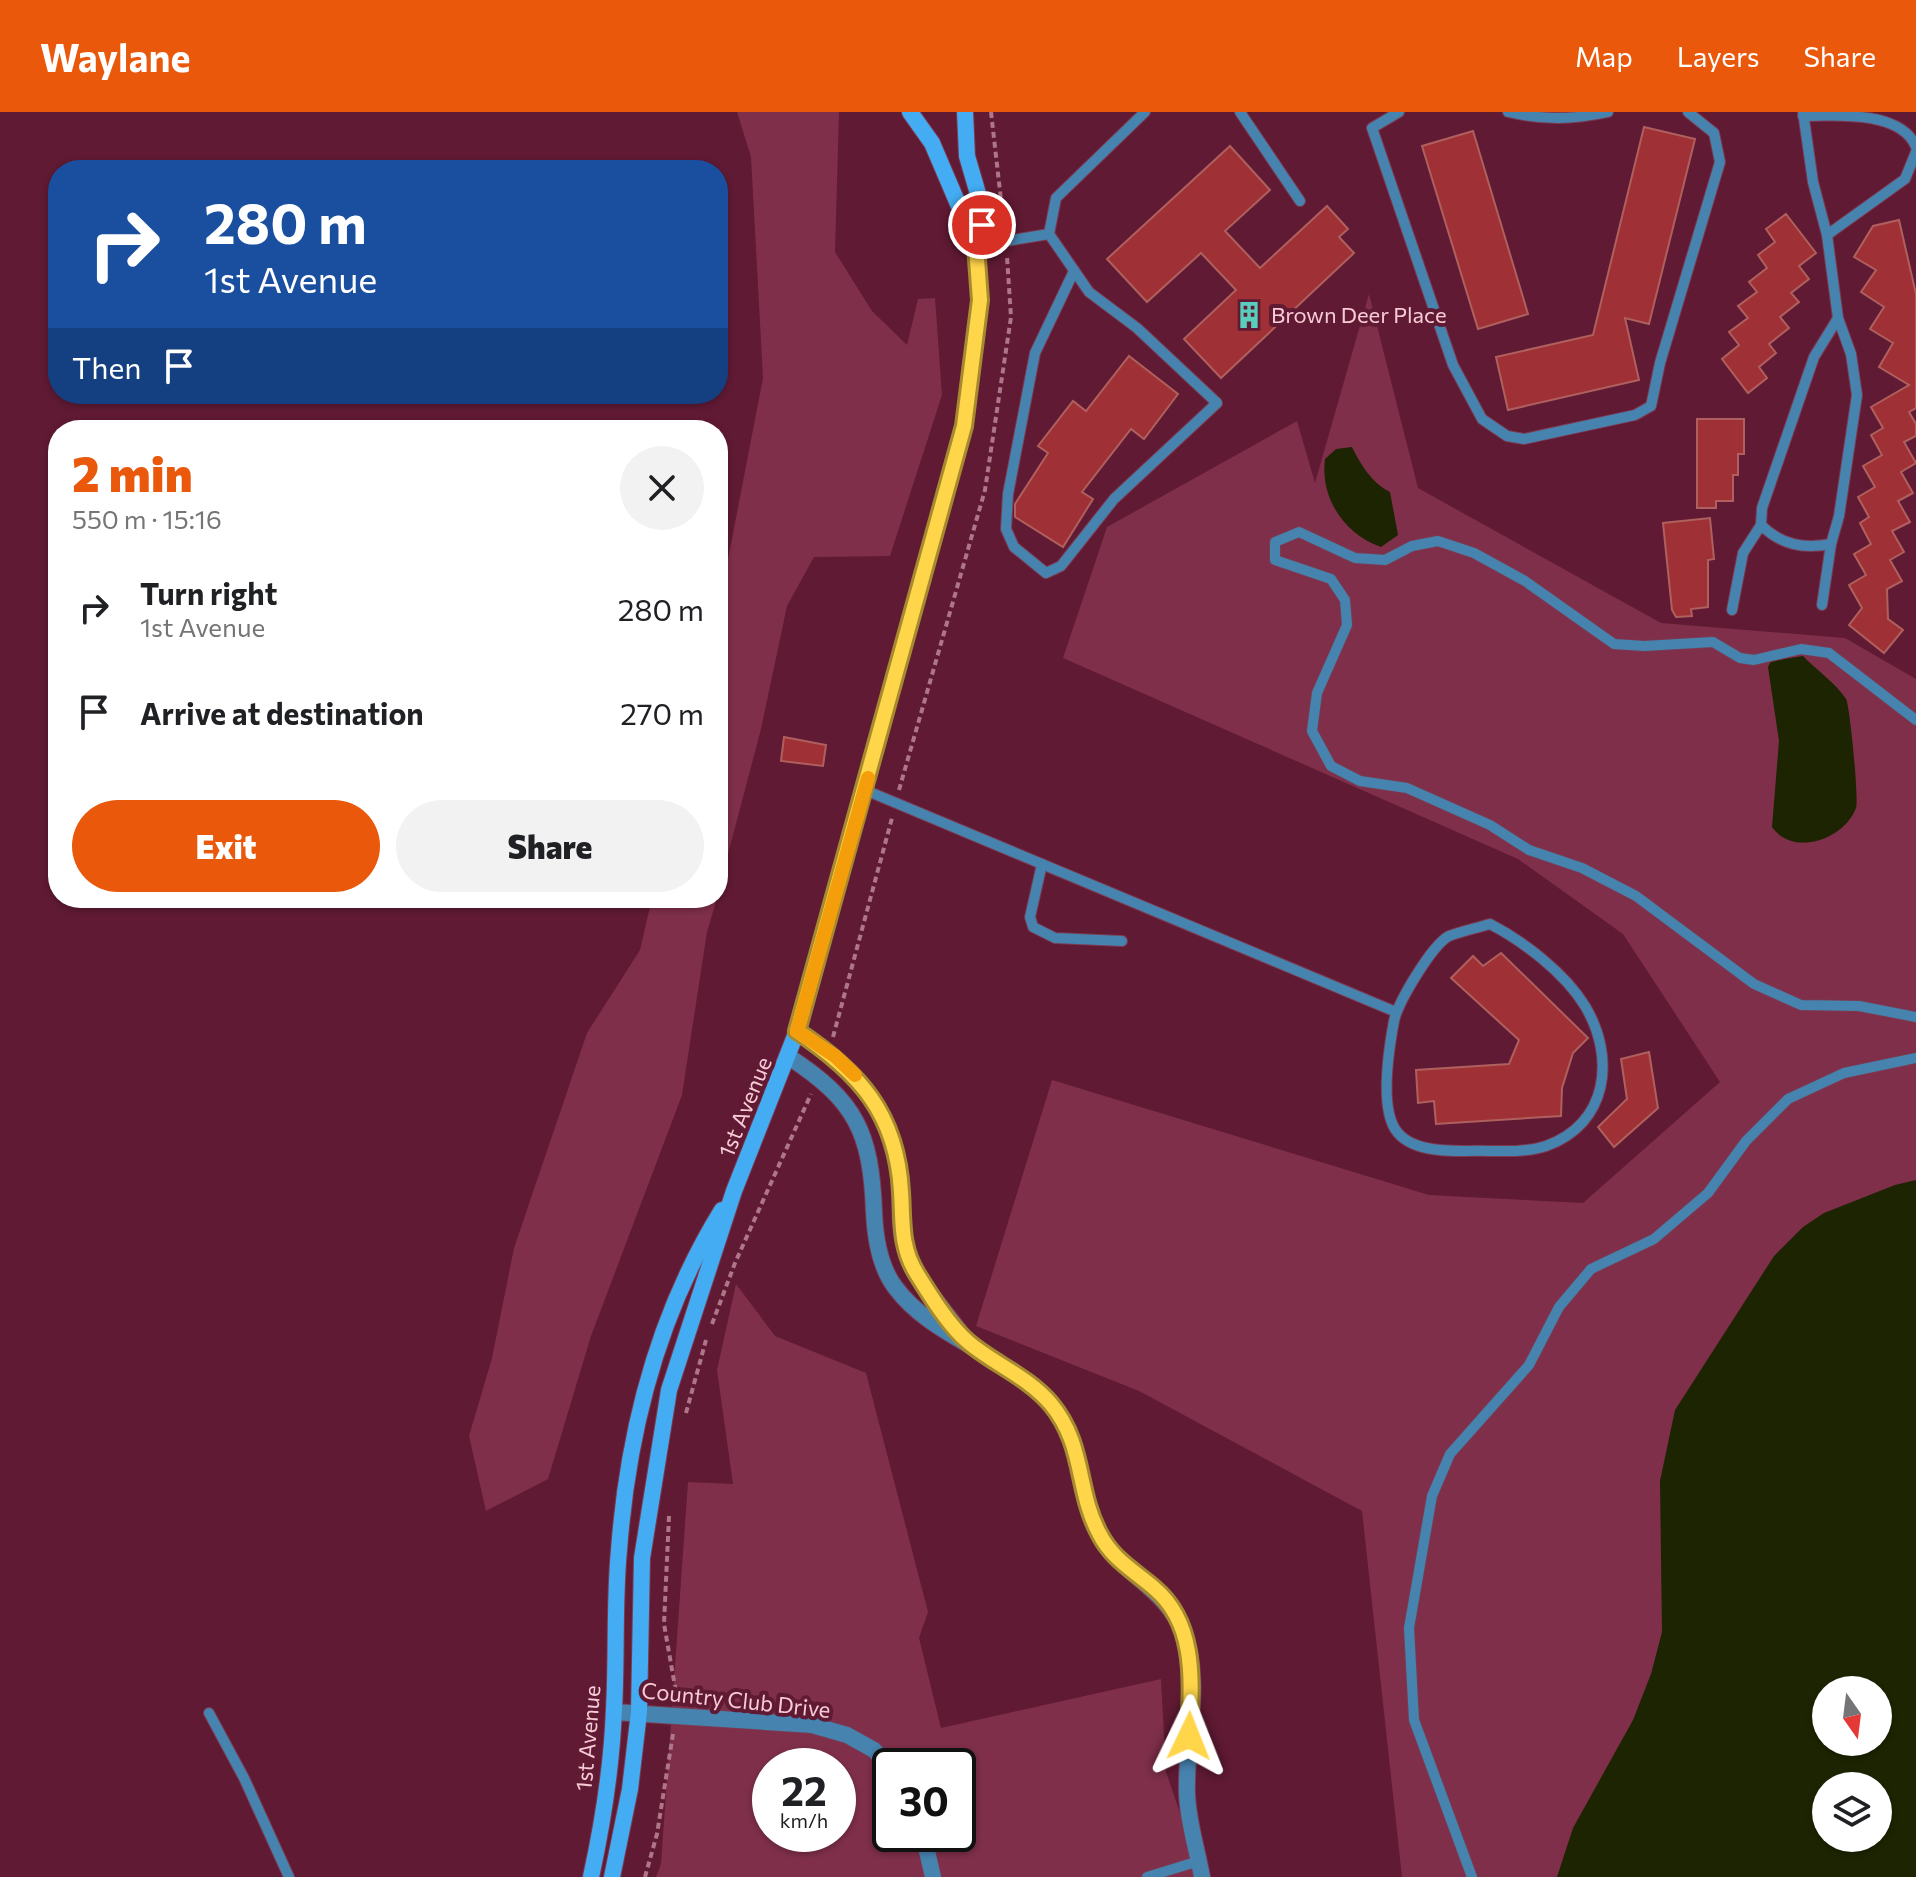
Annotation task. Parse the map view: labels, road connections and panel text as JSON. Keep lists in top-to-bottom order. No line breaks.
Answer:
{"streets":{"main road":["1st Avenue"],"street":["Country Club Drive"]},"crossings":[["1st Avenue","Country Club Drive"]],"places":{"building":["Brown Deer Place"]},"north":"bottom","page":{"header":"Waylane","nav":["Map","Layers","Share"],"turn":["280 m","1st Avenue"],"then":"Then","heading":["2 min","550 m · 15:16"],"list":[{"name":"Turn right","note":"1st Avenue","value":"280 m"},{"name":"Arrive at destination","value":"270 m"}],"buttons":["Exit","Share"],"speed":"22 km/h","limit":"30"}}
